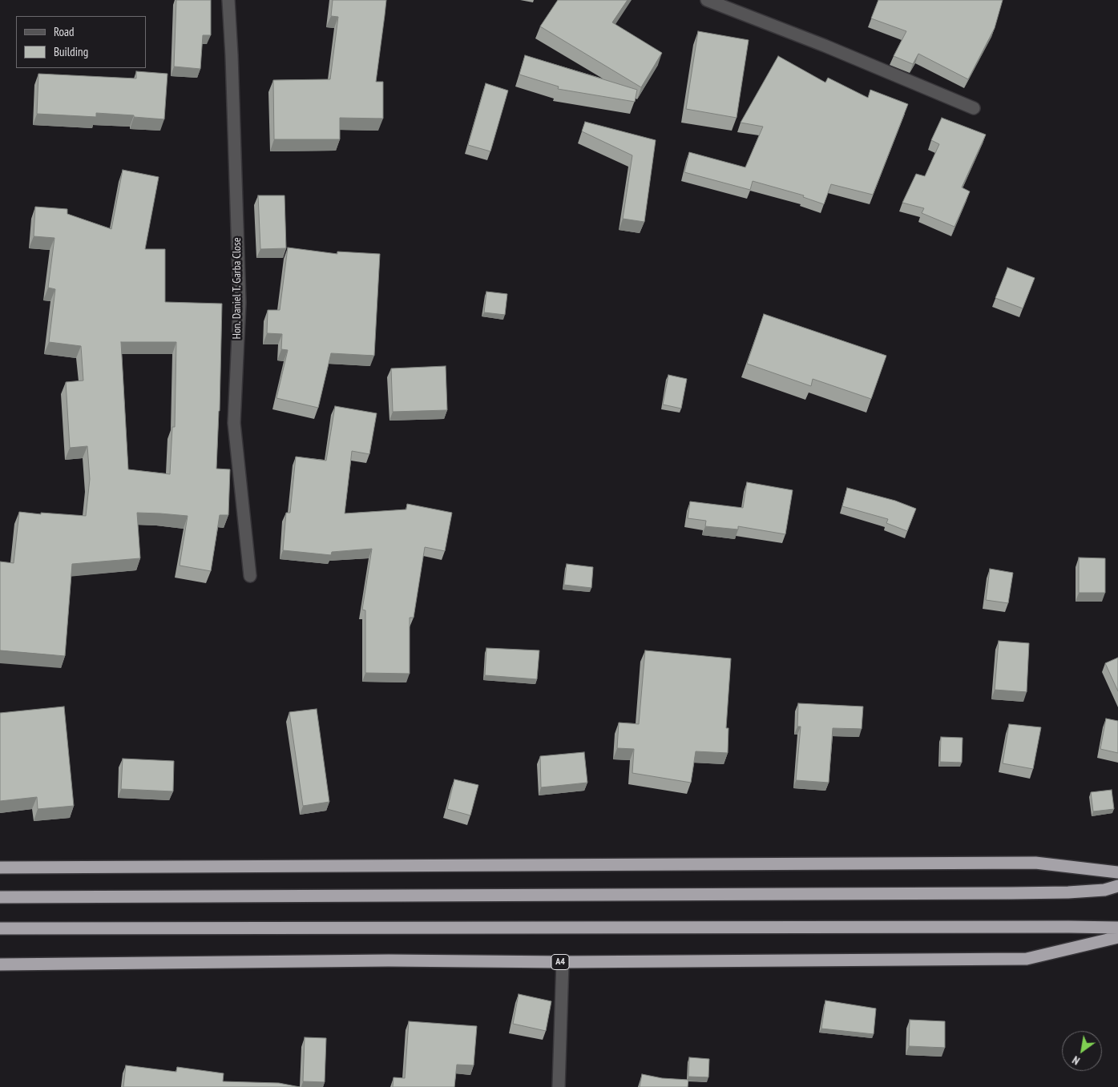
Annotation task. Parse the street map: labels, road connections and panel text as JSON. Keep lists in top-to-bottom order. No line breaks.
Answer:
{"streets":{"highway":["A4"],"street":["Hon. Daniel T. Garba Close"]},"legend":["Road","Building"],"north":"bottom left"}
